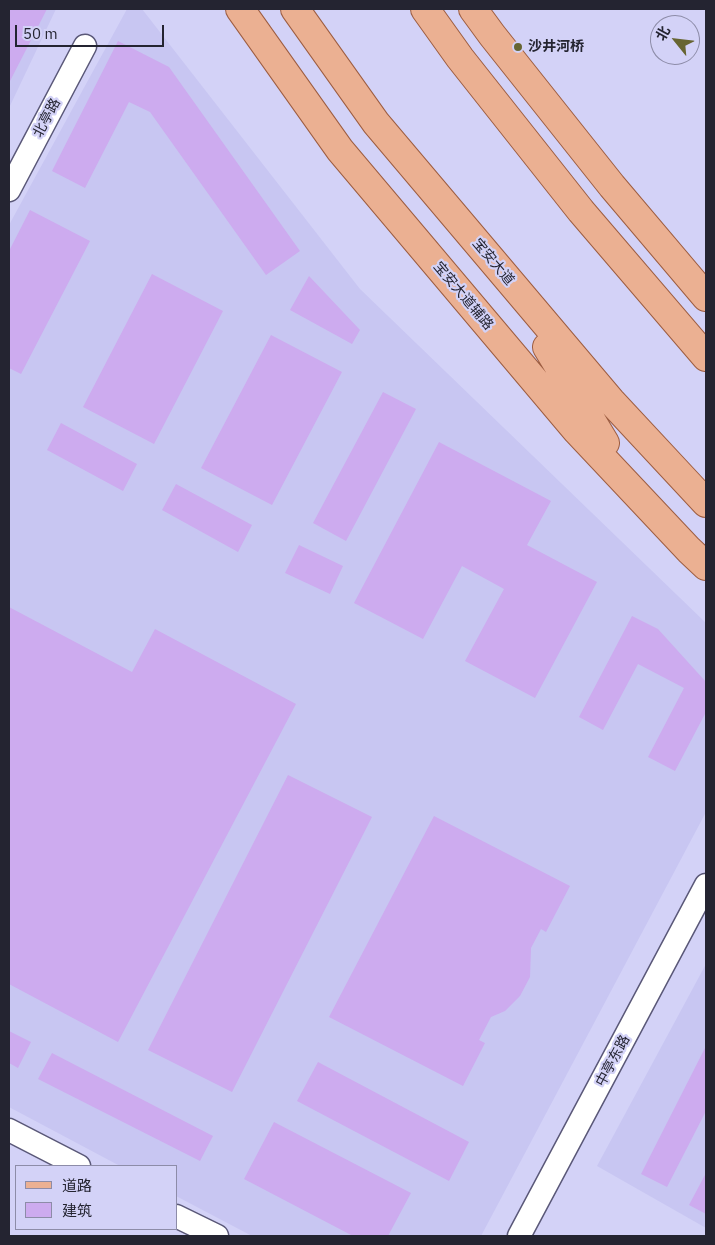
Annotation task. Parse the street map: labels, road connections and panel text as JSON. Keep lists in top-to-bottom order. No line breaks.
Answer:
{"streets":{"main road":["宝安大道","宝安大道辅路"],"street":["北亭路","中亭东路"]},"places":["沙井河桥"],"legend":["道路","建筑"],"scale_bar":"50 m","north":"top left"}
